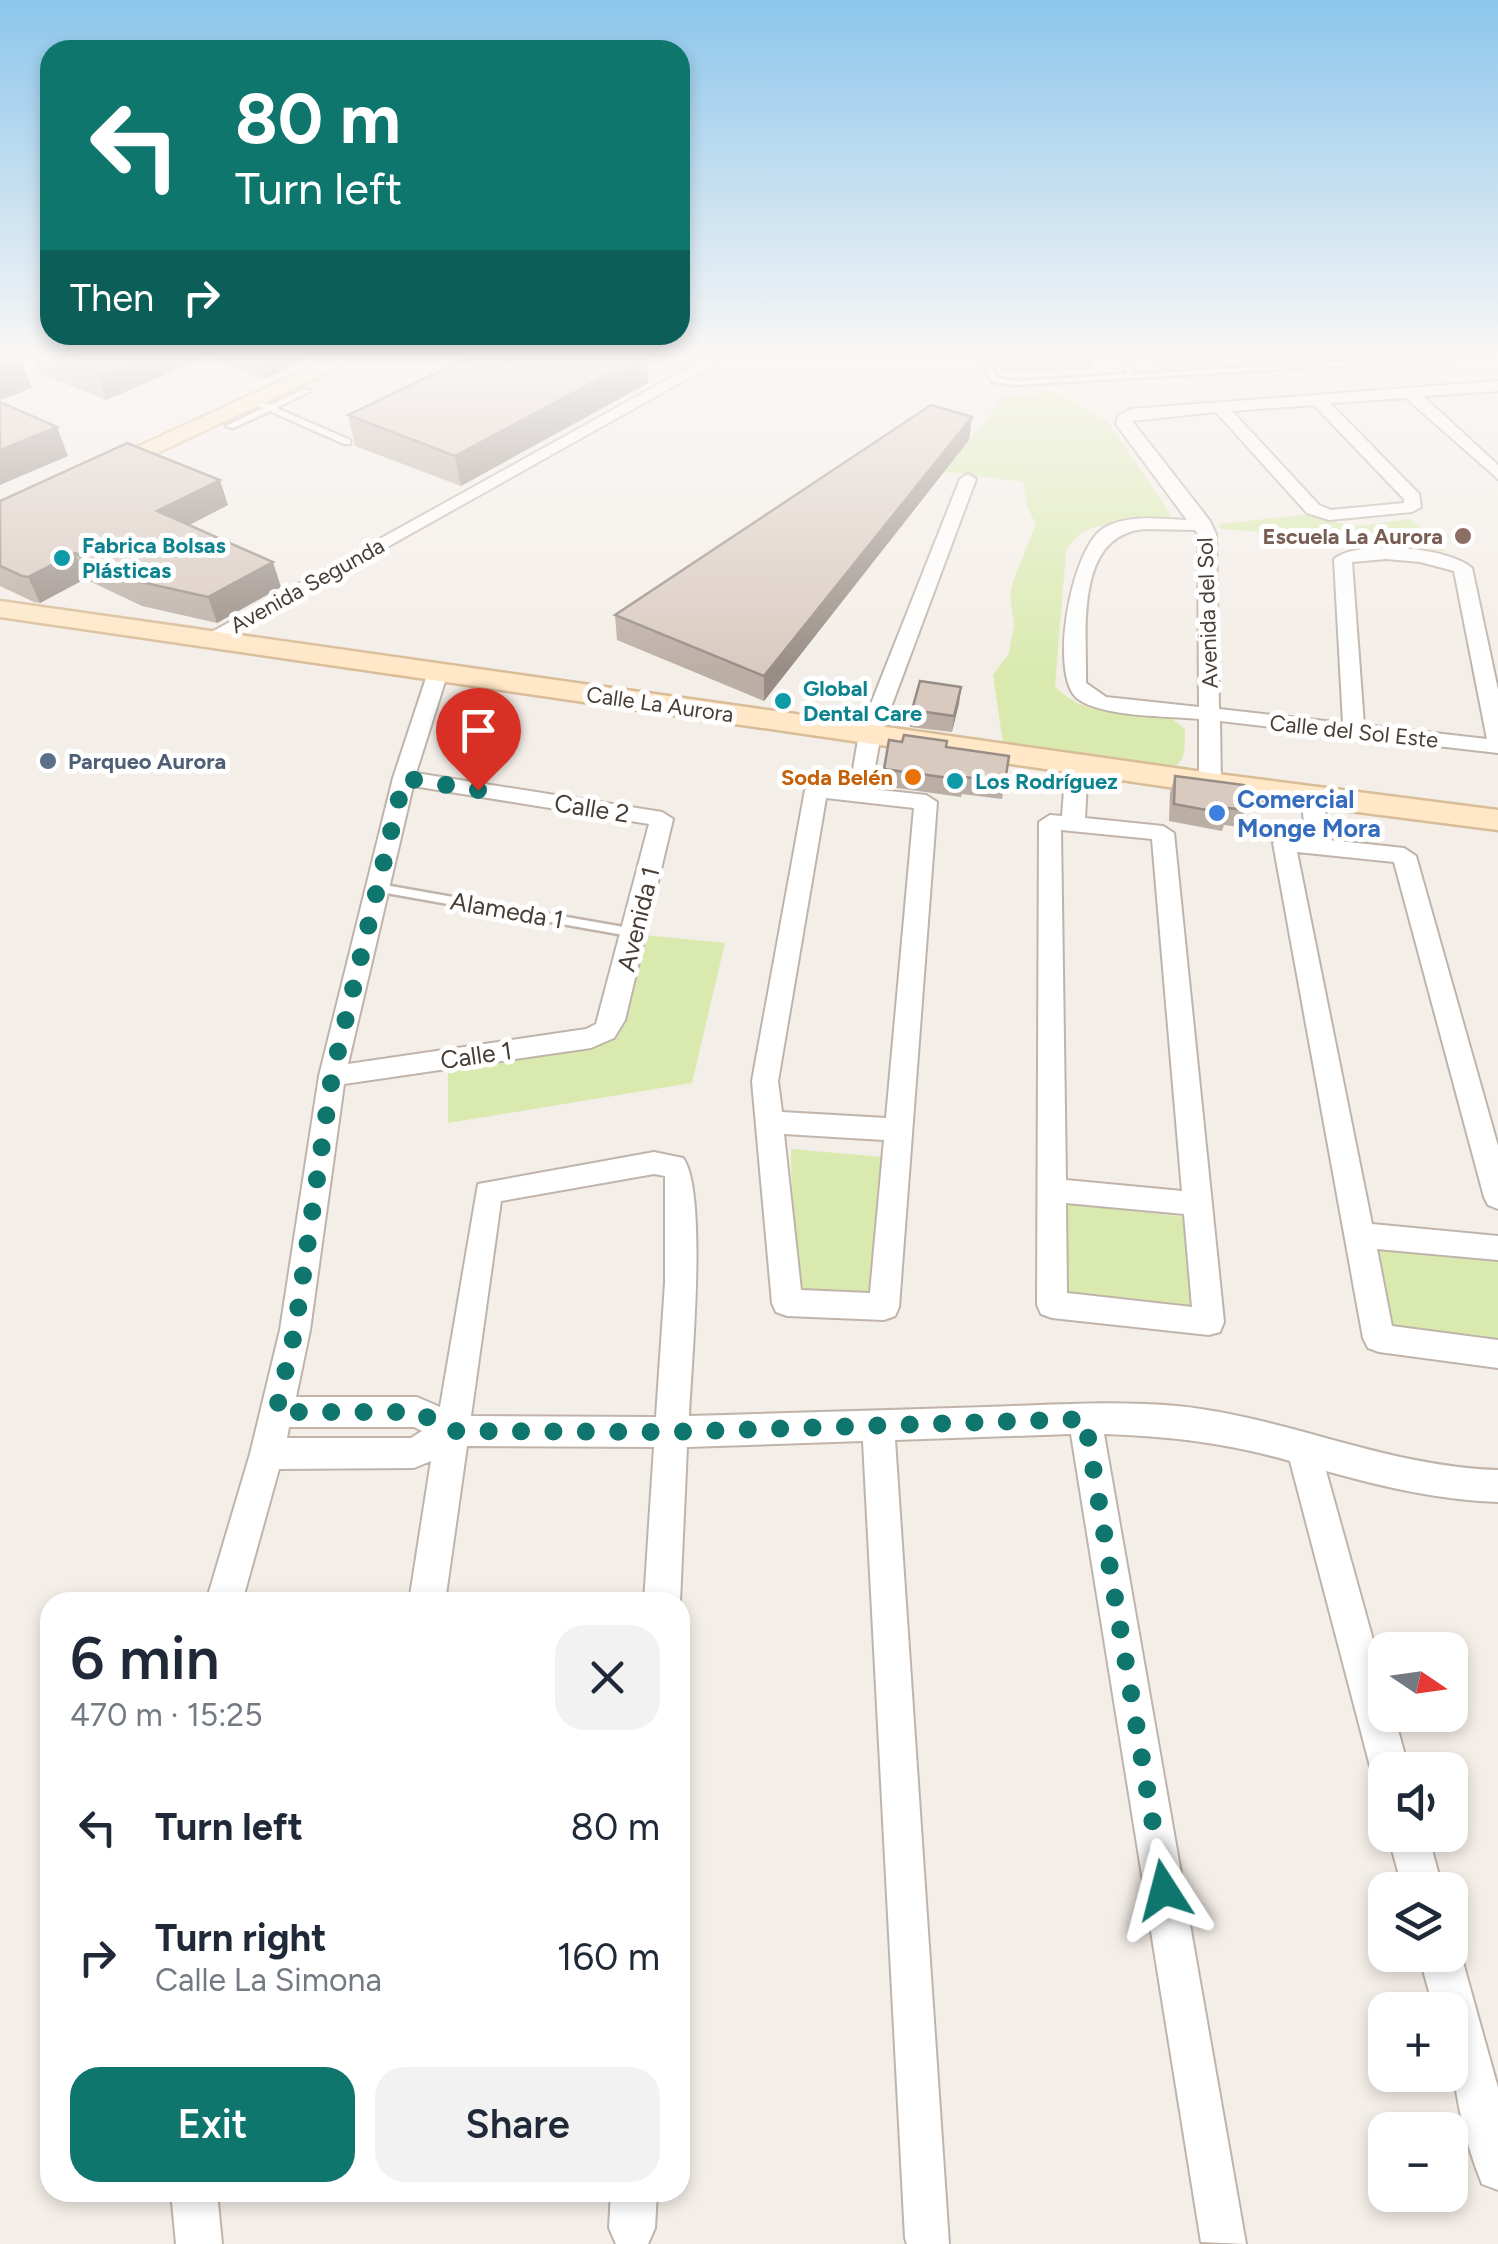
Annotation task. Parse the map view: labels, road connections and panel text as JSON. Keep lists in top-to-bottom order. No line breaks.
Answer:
{"streets":{"street":["Avenida Segunda","Avenida del Sol","Calle La Aurora","Calle del Sol Este","Calle 2","Avenida 1","Calle 1"],"lane":["Alameda 1"]},"crossings":[["Avenida Segunda","Calle La Aurora"],["Avenida del Sol","Calle La Aurora"],["Avenida del Sol","Calle del Sol Este"],["Calle 2","Avenida 1"],["Alameda 1","Avenida 1"],["Avenida 1","Calle 1"]],"places":["Escuela La Aurora","Fabrica Bolsas Plásticas","Global Dental Care","Parqueo Aurora","Soda Belén","Los Rodríguez","Comercial Monge Mora"],"north":"right","page":{"turn":["80 m","Turn left"],"then":"Then","heading":["6 min","470 m · 15:25"],"map_buttons":["+","−"],"list":[{"name":"Turn left","value":"80 m"},{"name":"Turn right","note":"Calle La Simona","value":"160 m"}],"buttons":["Exit","Share"]}}
